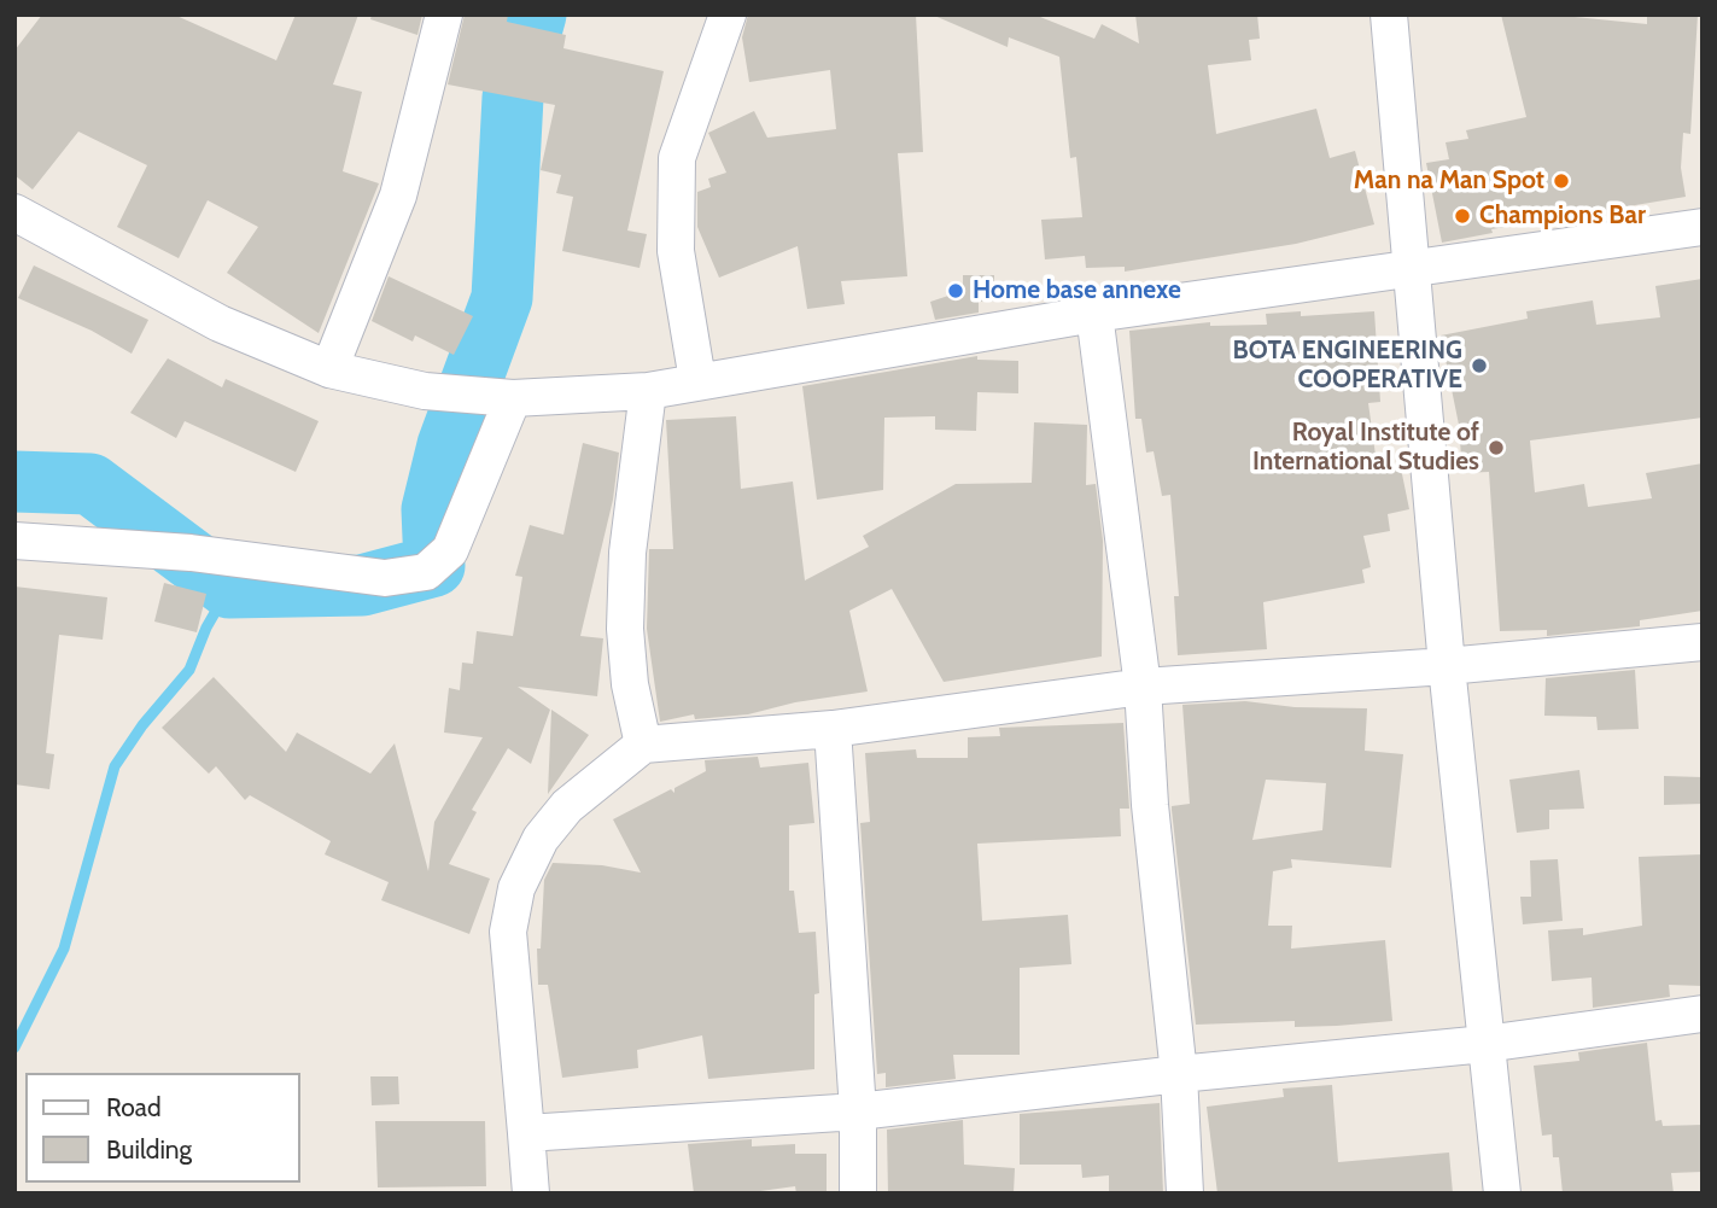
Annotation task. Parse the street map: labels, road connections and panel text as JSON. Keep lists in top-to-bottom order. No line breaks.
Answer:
{"places":["Man na Man Spot","Champions Bar","Home base annexe","BOTA ENGINEERING COOPERATIVE","Royal Institute of International Studies"],"legend":["Road","Building"]}
